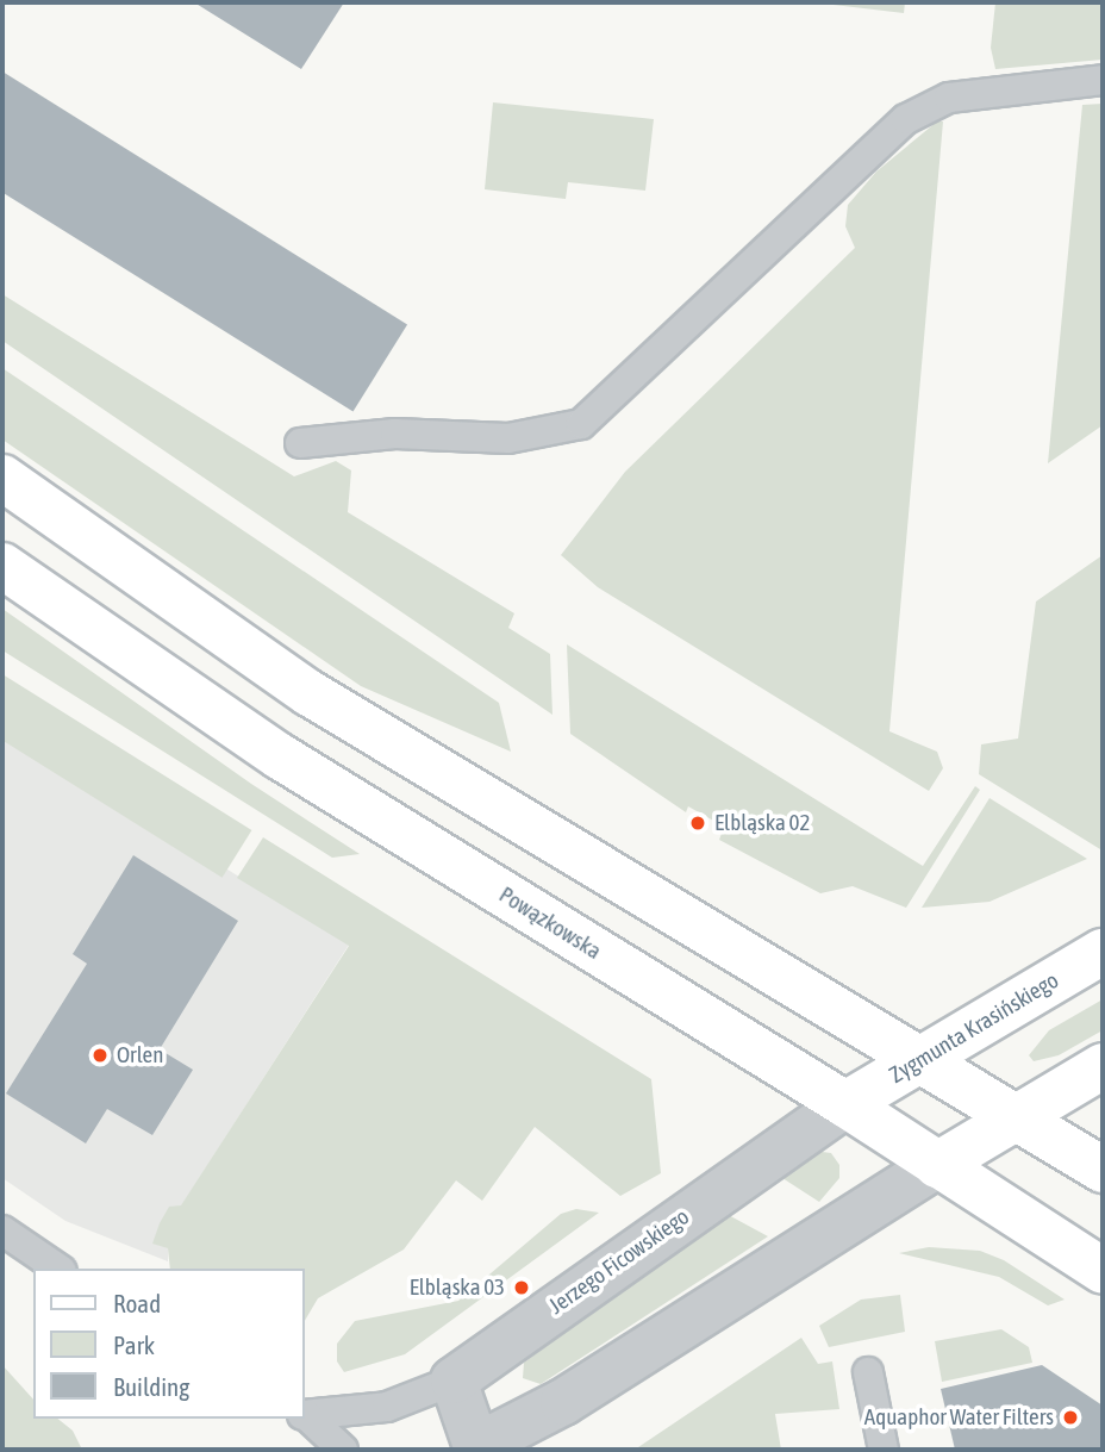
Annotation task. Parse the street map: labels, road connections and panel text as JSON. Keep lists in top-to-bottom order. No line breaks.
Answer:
{"streets":{"main road":["Powązkowska","Zygmunta Krasińskiego"],"street":["Jerzego Ficowskiego"]},"crossings":[["Powązkowska","Zygmunta Krasińskiego"],["Powązkowska","Jerzego Ficowskiego"],["Zygmunta Krasińskiego","Jerzego Ficowskiego"]],"places":["Elbląska 02","Orlen","Elbląska 03","Aquaphor Water Filters"],"legend":["Road","Park","Building"]}
